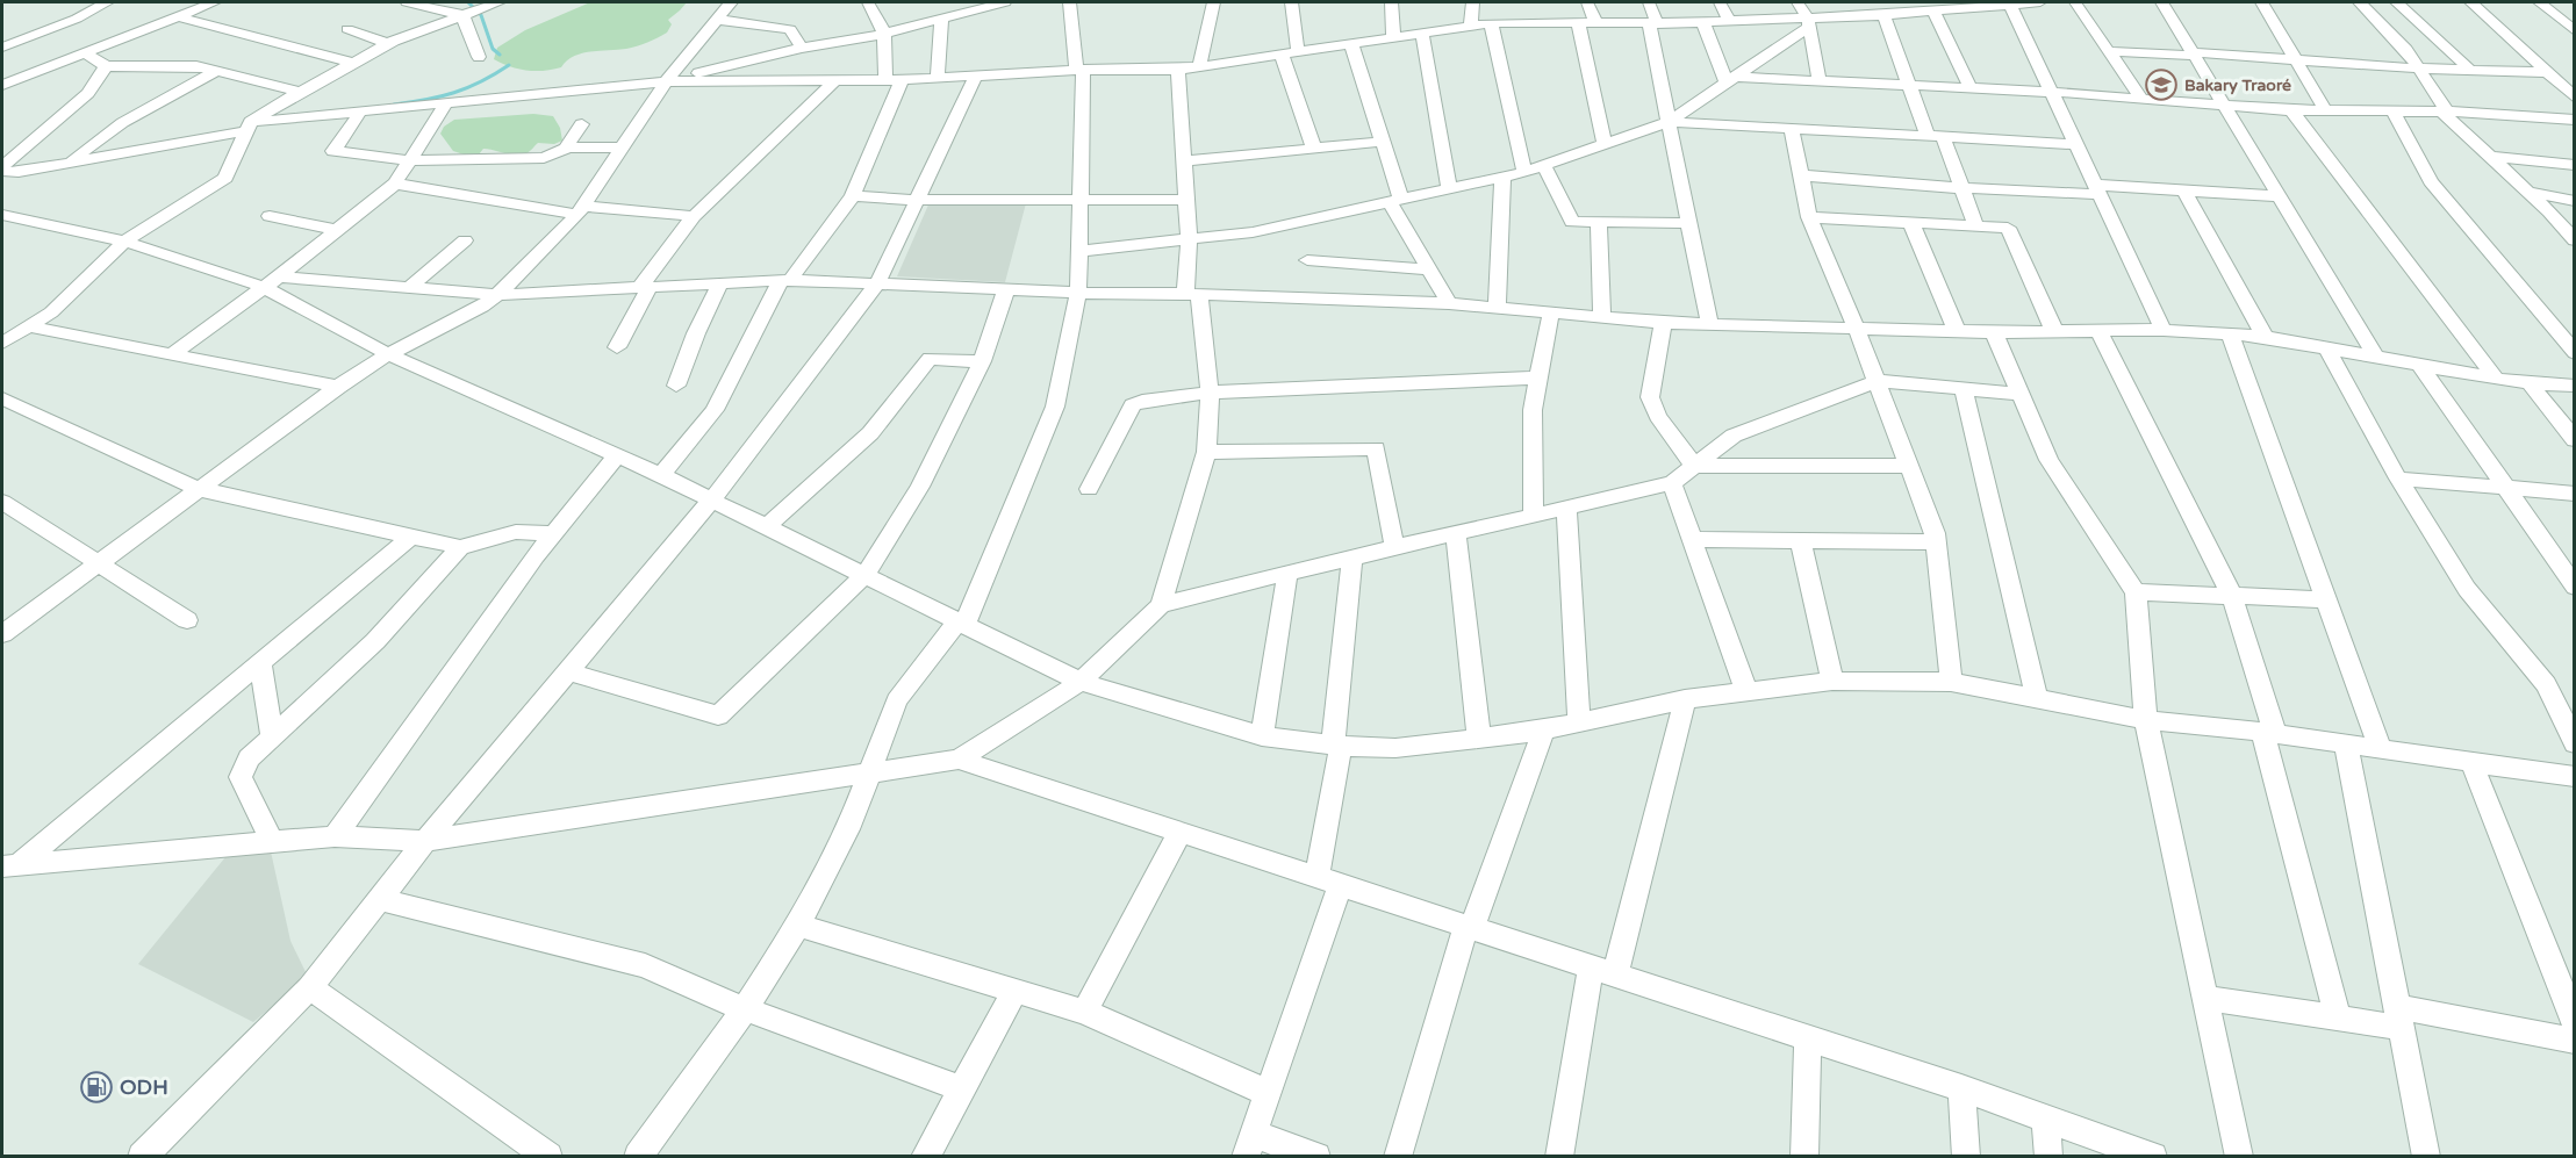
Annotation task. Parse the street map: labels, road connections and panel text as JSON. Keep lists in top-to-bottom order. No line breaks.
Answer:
{"places":{"school or university":["Bakary Traoré"],"fuel station":["ODH"]}}
